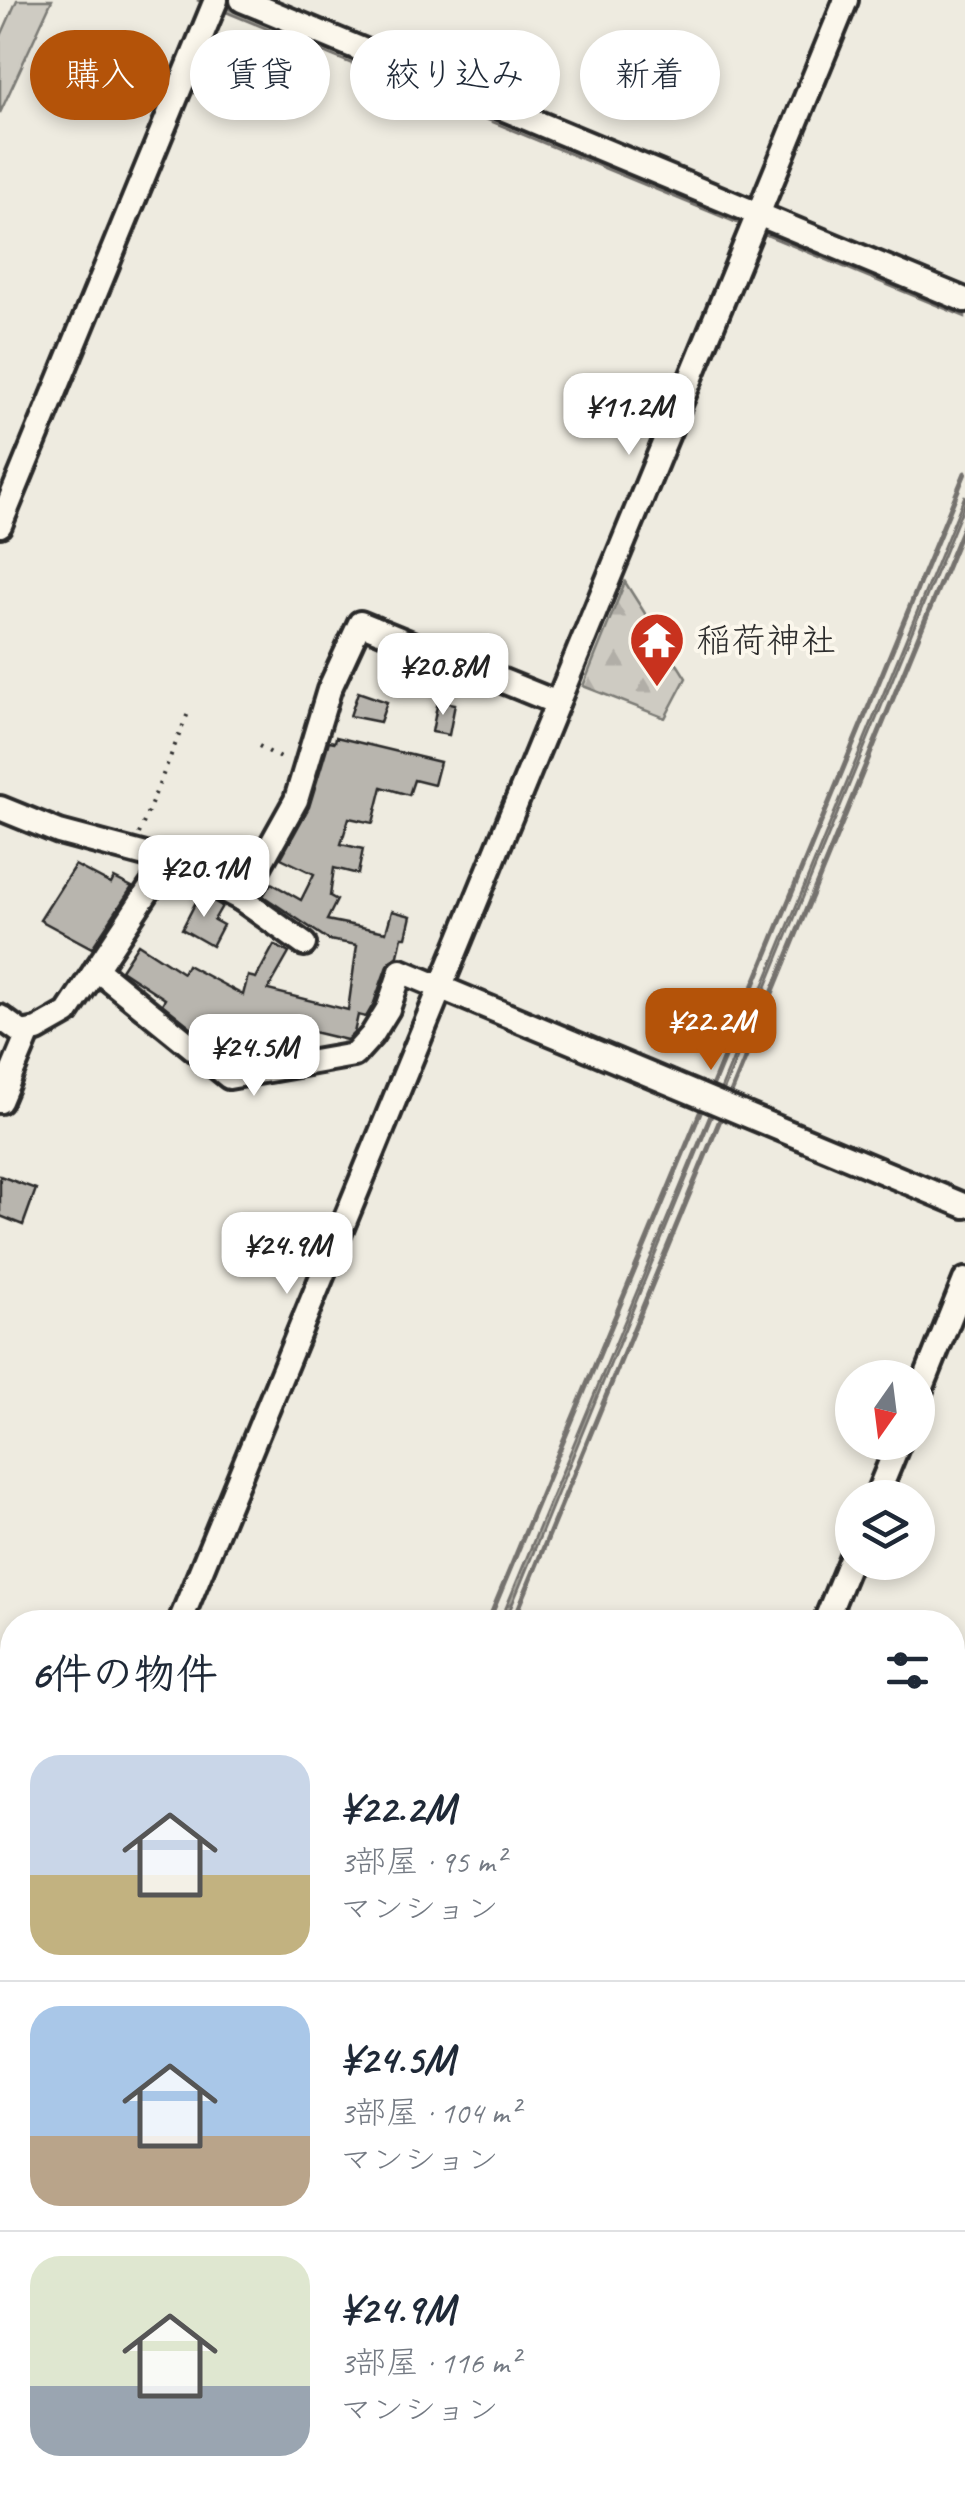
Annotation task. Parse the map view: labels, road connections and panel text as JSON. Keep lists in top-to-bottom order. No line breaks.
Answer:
{"places":{"temple":["稲荷神社"]},"north":"bottom","page":{"chip":["購入","賃貸","絞り込み","新着"],"price":["¥11.2M","¥20.8M","¥20.1M","¥22.2M","¥24.5M","¥24.9M"],"heading":"6件の物件","list":[{"name":"¥22.2M","note":"3部屋 · 95 m² · マンション"},{"name":"¥24.5M","note":"3部屋 · 104 m² · マンション"},{"name":"¥24.9M","note":"3部屋 · 116 m² · マンション"}]}}
